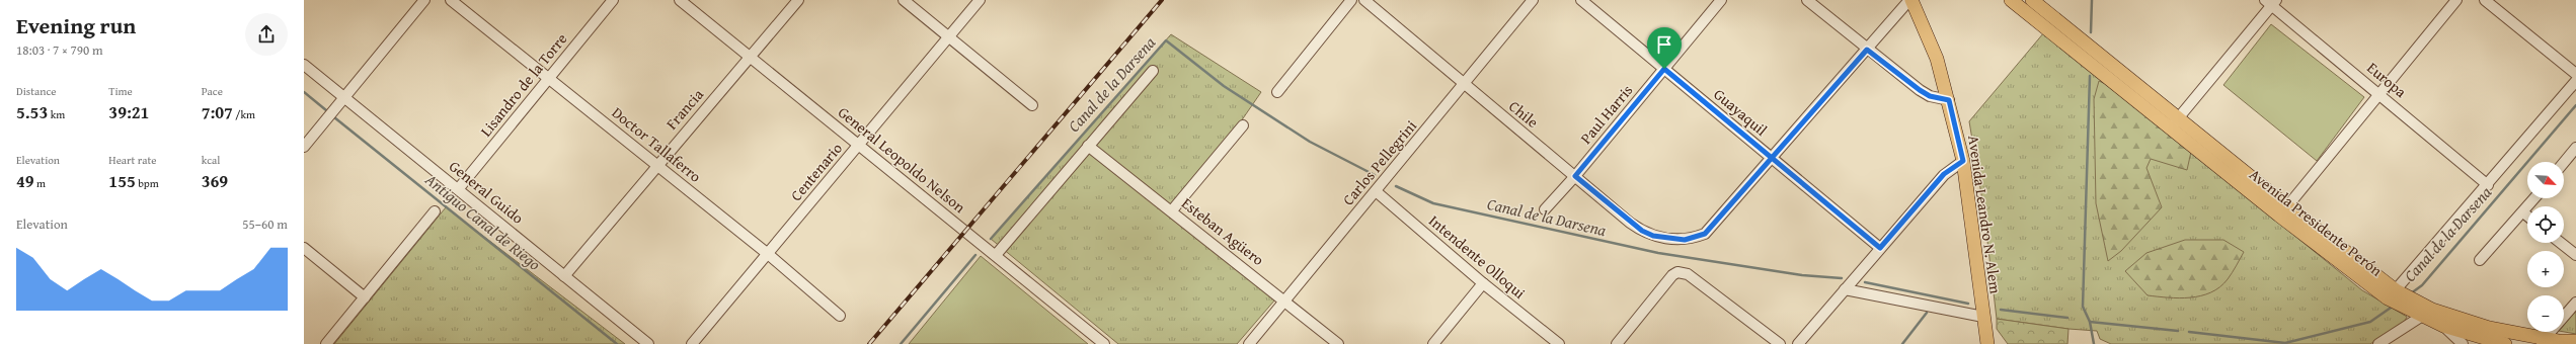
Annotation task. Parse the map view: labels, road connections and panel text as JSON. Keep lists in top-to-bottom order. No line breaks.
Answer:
{"streets":{"main road":["Avenida Leandro N. Alem","Avenida Presidente Perón"],"street":["Europa","Lisandro de la Torre","Francia","Guayaquil","Chile","Paul Harris","Doctor Tallaferro","General Leopoldo Nelson","Carlos Pellegrini","Centenario","General Guido","Esteban Agüero","Intendente Olloqui"]},"crossings":[["Lisandro de la Torre","Doctor Tallaferro"],["Lisandro de la Torre","General Guido"],["Francia","Doctor Tallaferro"],["Francia","General Leopoldo Nelson"],["Francia","General Guido"],["Guayaquil","Chile"],["Guayaquil","Paul Harris"],["Chile","Paul Harris"],["Chile","Carlos Pellegrini"],["Chile","Avenida Leandro N. Alem"],["Doctor Tallaferro","Centenario"],["General Leopoldo Nelson","Centenario"],["Carlos Pellegrini","Esteban Agüero"],["Carlos Pellegrini","Intendente Olloqui"]],"water":["Canal de la Darsena","Antiguo Canal de Riego"],"north":"bottom right","page":{"heading":["Evening run","18:03 · 7 × 790 m"],"stats":[["Distance","5.53 km"],["Time","39:21"],["Pace","7:07 /km"],["Elevation","49 m"],["Heart rate","155 bpm"],["kcal","369"]],"map_buttons":["+","−"],"chart":["Elevation","55–60 m"]}}
